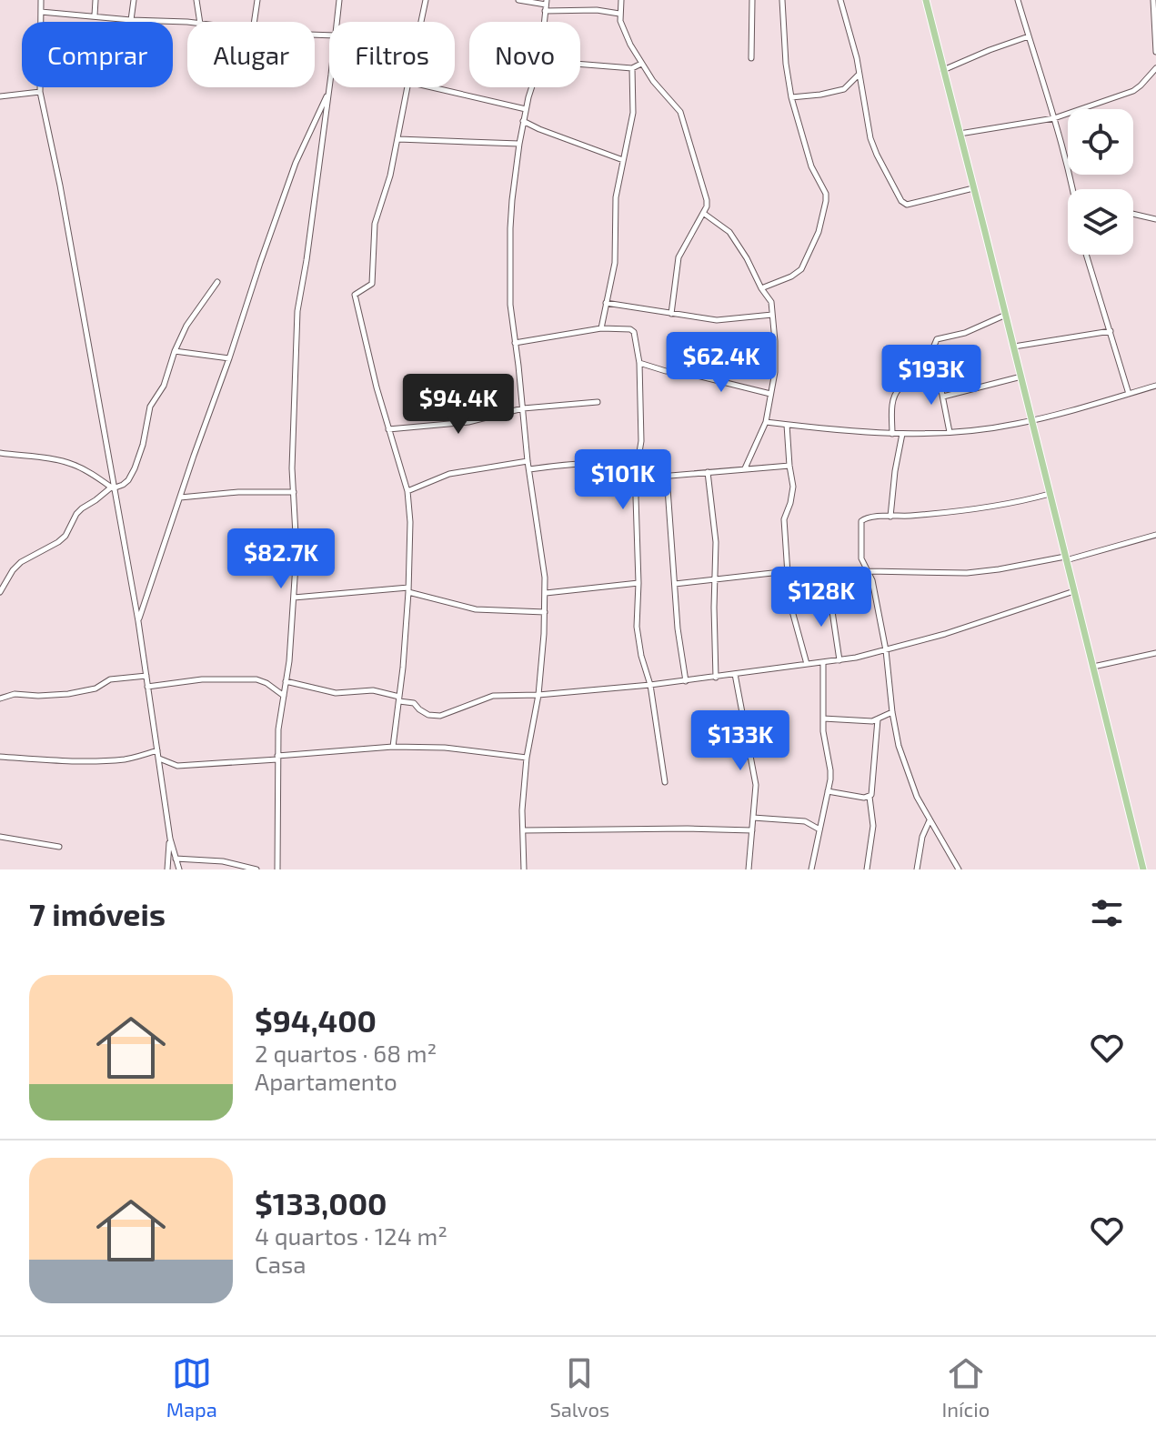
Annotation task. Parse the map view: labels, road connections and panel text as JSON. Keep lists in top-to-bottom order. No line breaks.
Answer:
{"page":{"chip":["Comprar","Alugar","Filtros","Novo"],"price":["$62.4K","$193K","$94.4K","$101K","$82.7K","$128K","$133K"],"heading":"7 imóveis","list":[{"name":"$94,400","note":"2 quartos · 68 m² · Apartamento"},{"name":"$133,000","note":"4 quartos · 124 m² · Casa"}],"tabs":["Mapa","Salvos","Início"]}}
